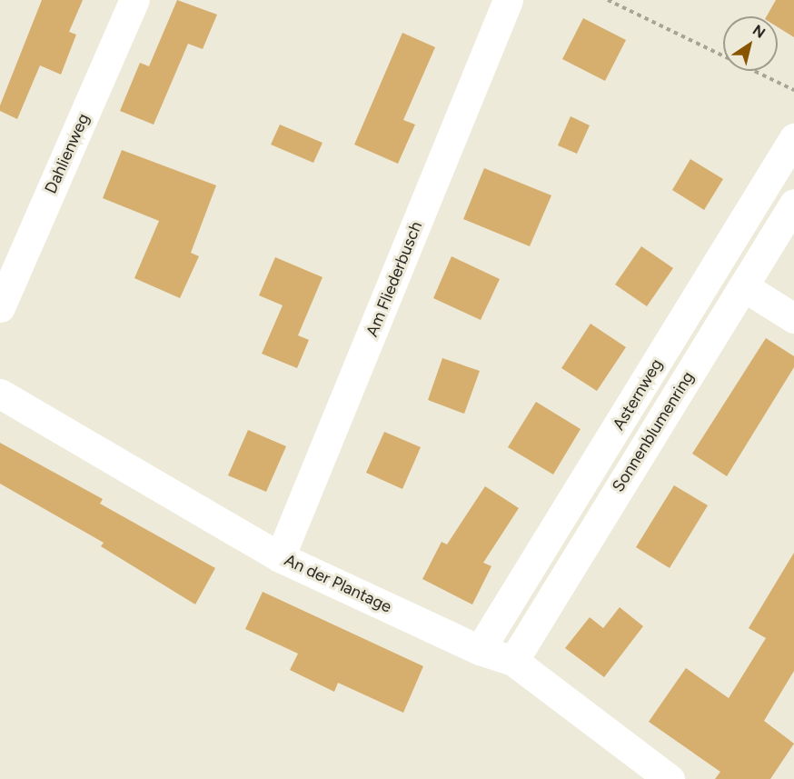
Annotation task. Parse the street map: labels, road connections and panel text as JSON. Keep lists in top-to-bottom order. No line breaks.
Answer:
{"streets":{"street":["Dahlienweg","Am Fliederbusch","Asternweg","Sonnenblumenring","An der Plantage"]},"crossings":[["Am Fliederbusch","An der Plantage"],["Asternweg","An der Plantage"],["Sonnenblumenring","An der Plantage"]],"north":"top right"}
